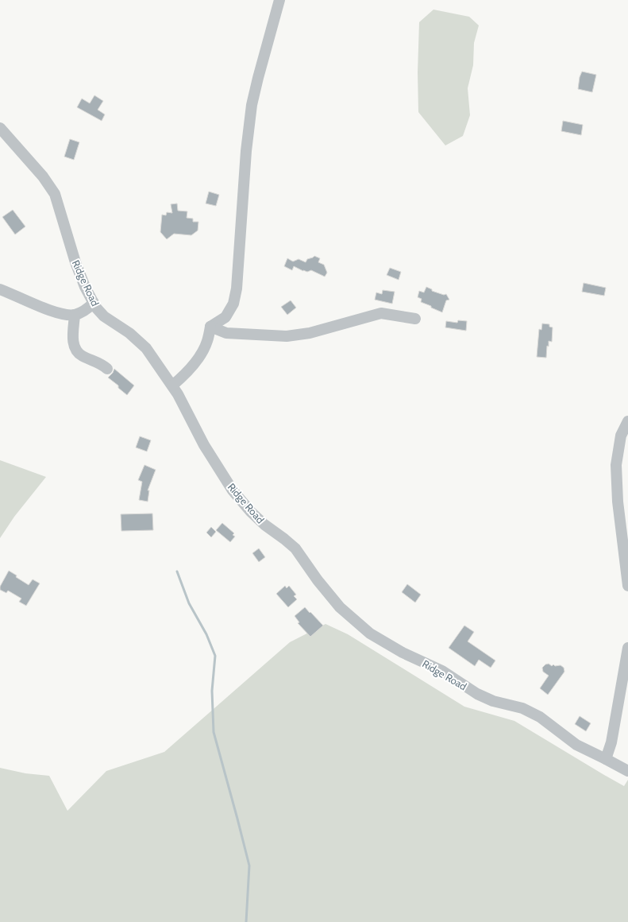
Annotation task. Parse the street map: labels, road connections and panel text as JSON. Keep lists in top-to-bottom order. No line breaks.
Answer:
{"streets":{"street":["Ridge Road"]}}
